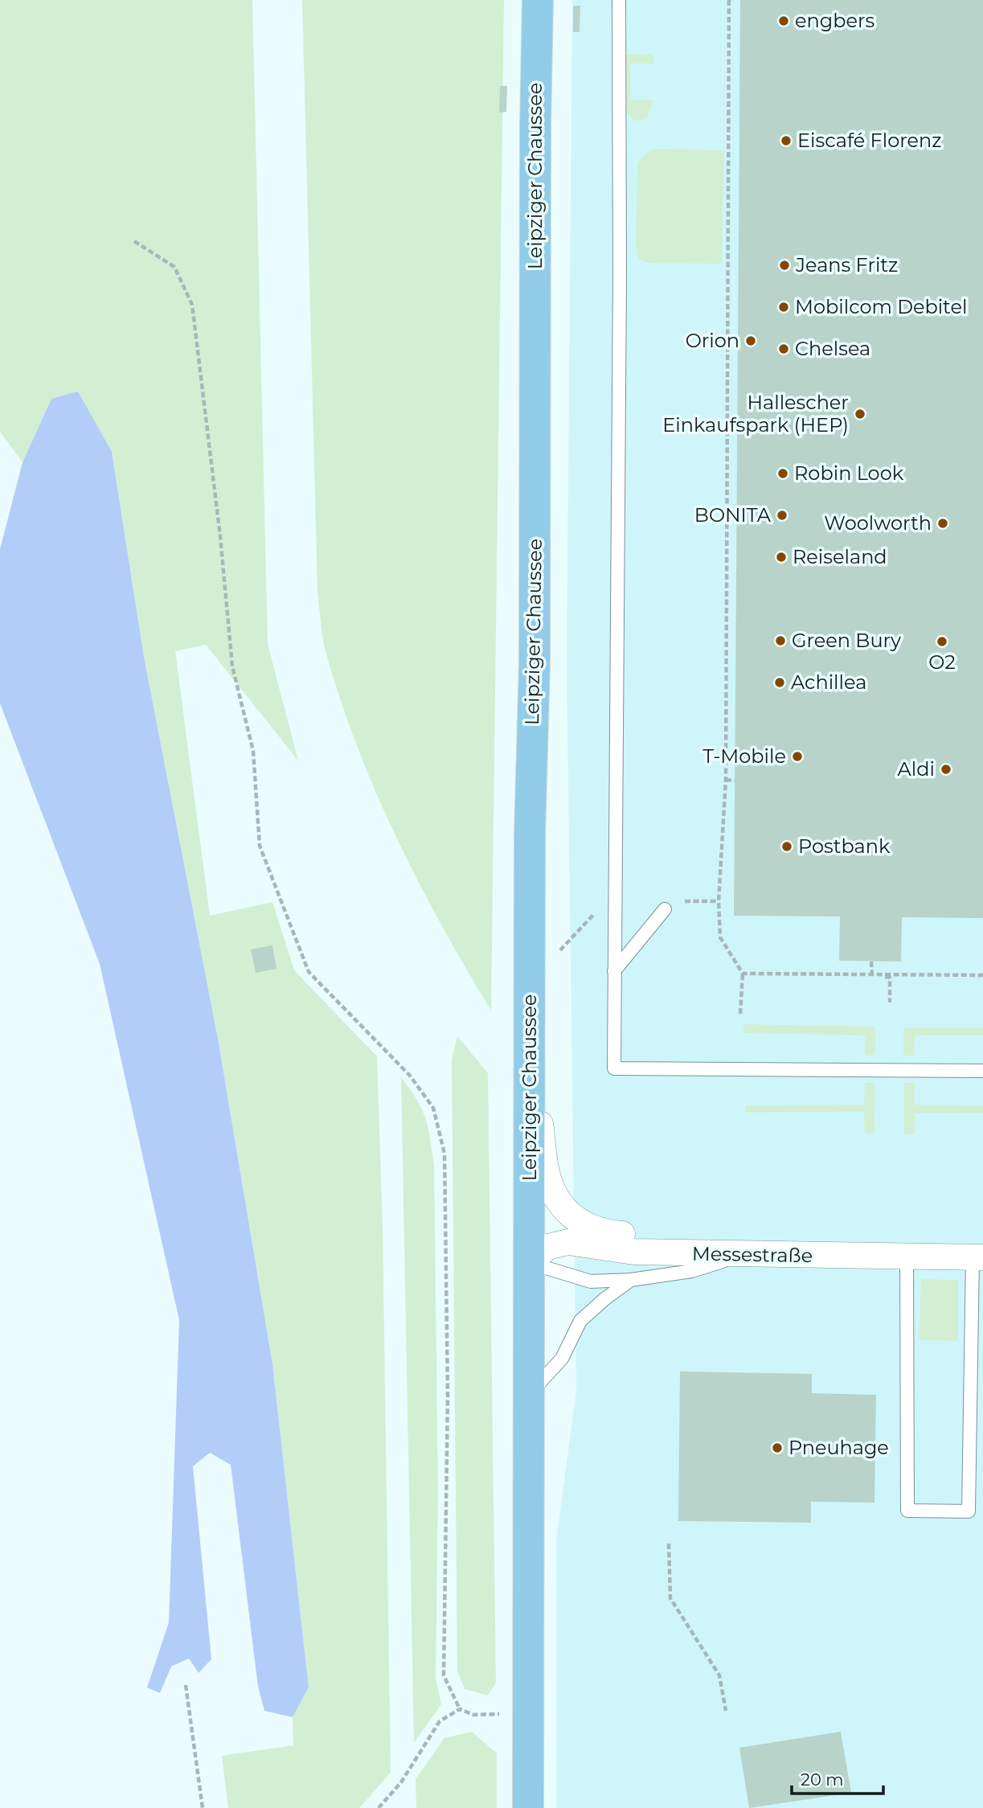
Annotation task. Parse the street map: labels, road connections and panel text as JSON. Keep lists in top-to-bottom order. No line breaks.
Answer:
{"streets":{"main road":["Leipziger Chaussee"],"street":["Messestraße"]},"crossings":[["Leipziger Chaussee","Messestraße"]],"places":["engbers","Eiscafé Florenz","Jeans Fritz","Mobilcom Debitel","Orion","Chelsea","Hallescher Einkaufspark (HEP)","Robin Look","BONITA","Woolworth","Reiseland","Green Bury","O2","Achillea","T-Mobile","Aldi","Postbank","Pneuhage"],"scale_bar":"20 m"}
